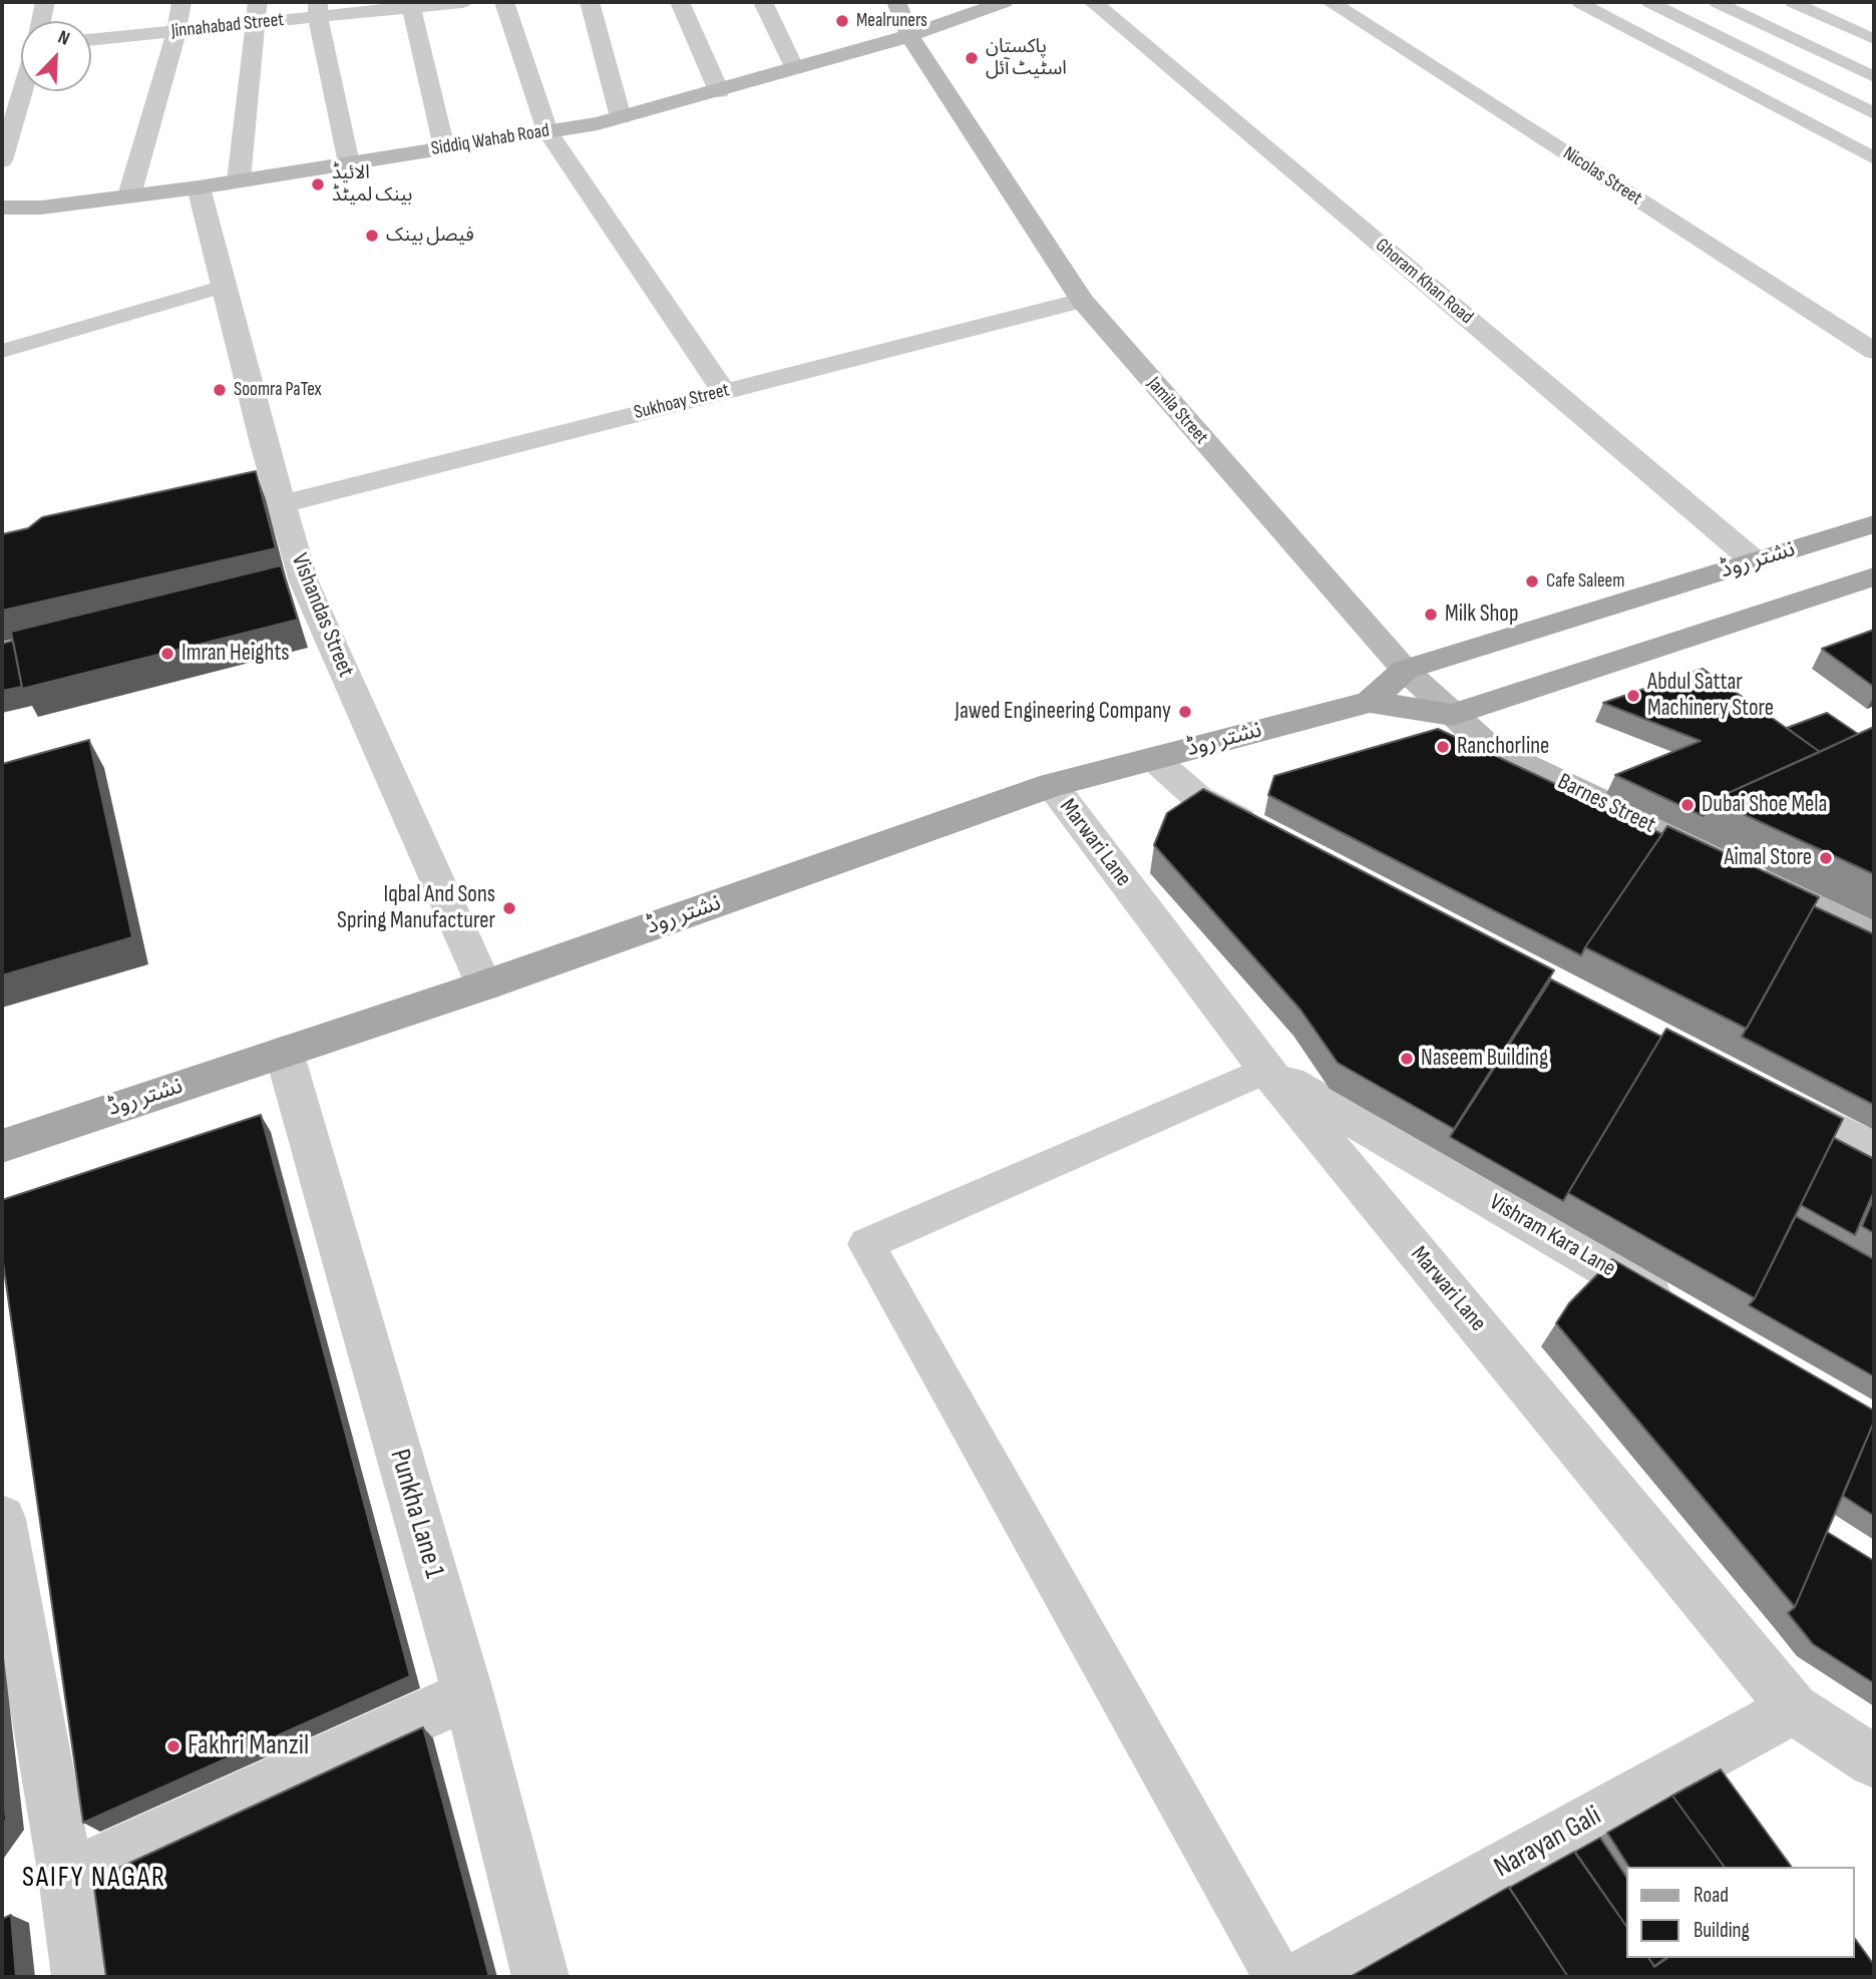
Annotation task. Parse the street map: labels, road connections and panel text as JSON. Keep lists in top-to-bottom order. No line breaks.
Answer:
{"streets":{"main road":["Siddiq Wahab Road","Jamila Street","نشتر روڈ","Barnes Street"],"street":["Jinnahabad Street","Nicolas Street","Ghoram Khan Road","Sukhoay Street","Vishandas Street","Marwari Lane","Vishram Kara Lane","Punkha Lane 1","Narayan Gali"]},"crossings":[["Siddiq Wahab Road","Jamila Street"],["Siddiq Wahab Road","Vishandas Street"],["Ghoram Khan Road","نشتر روڈ"],["Sukhoay Street","Jamila Street"],["Sukhoay Street","Vishandas Street"],["Jamila Street","نشتر روڈ"],["Jamila Street","Barnes Street"],["نشتر روڈ","Vishandas Street"],["نشتر روڈ","Marwari Lane"],["نشتر روڈ","Punkha Lane 1"],["Marwari Lane","Vishram Kara Lane"],["Marwari Lane","Narayan Gali"]],"districts":["SAIFY NAGAR"],"places":["Mealruners","پاکستان اسٹیٹ آئل","الائیڈ بینک لمیٹڈ","فیصل بینک","Soomra PaTex","Cafe Saleem","Milk Shop","Imran Heights","Abdul Sattar Machinery Store","Jawed Engineering Company","Ranchorline","Dubai Shoe Mela","Aimal Store","Iqbal And Sons Spring Manufacturer","Naseem Building","Fakhri Manzil"],"legend":["Road","Building"],"north":"top right"}
